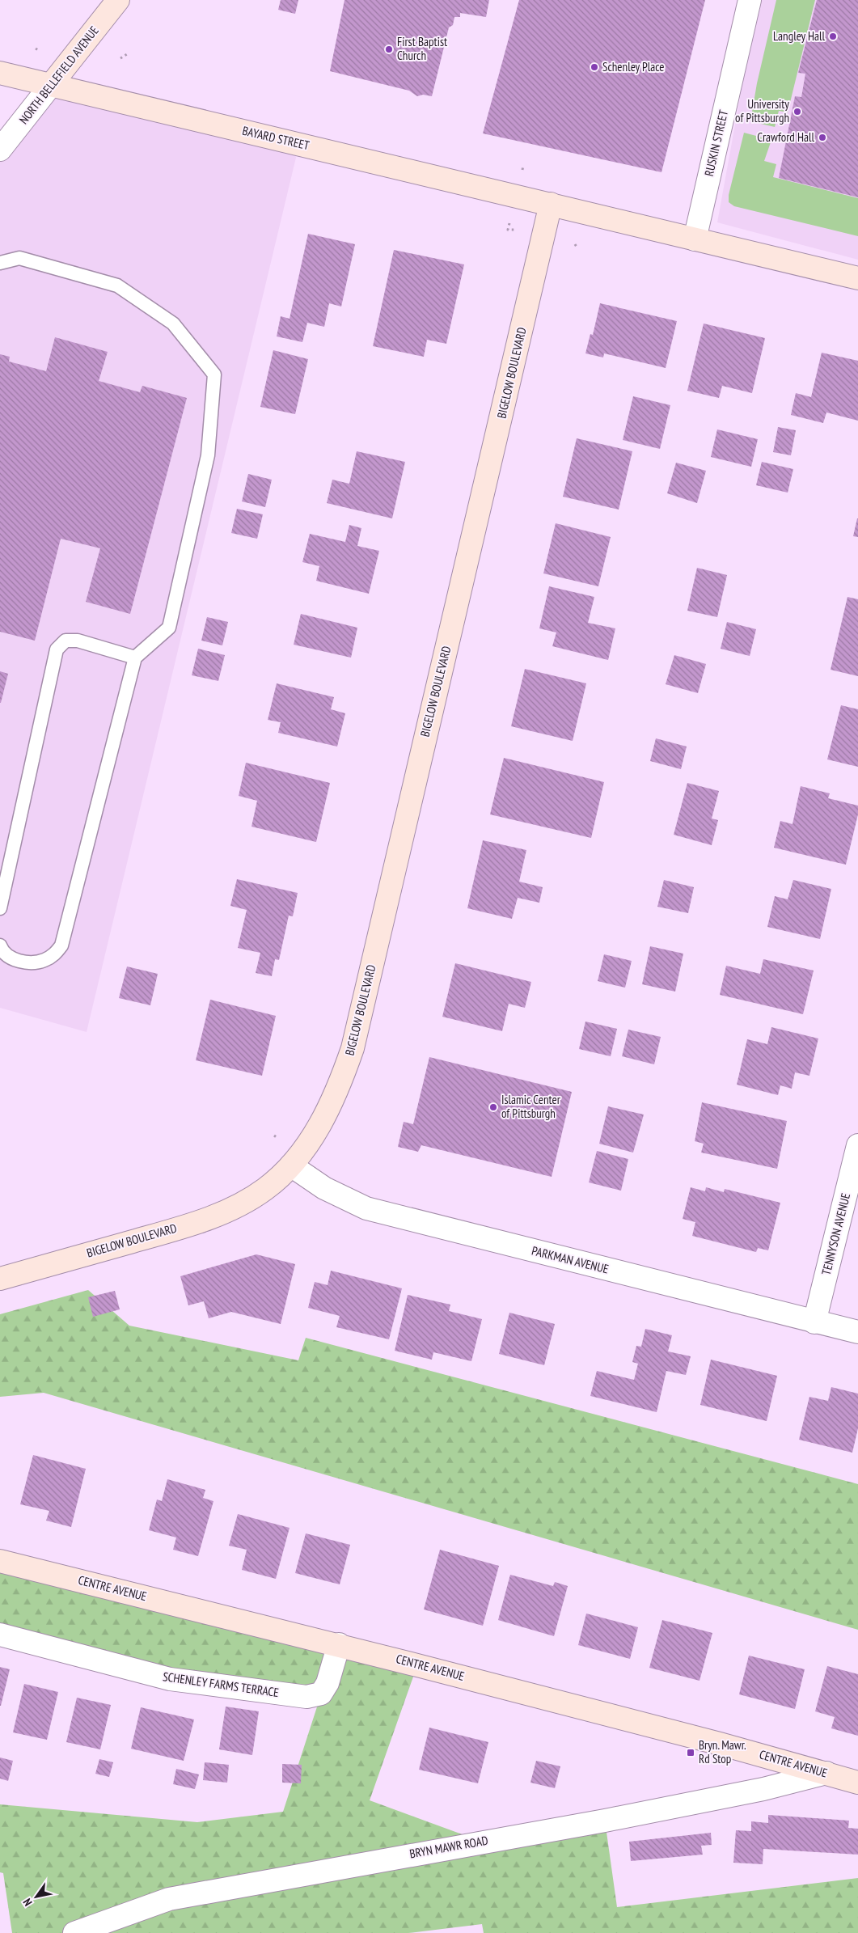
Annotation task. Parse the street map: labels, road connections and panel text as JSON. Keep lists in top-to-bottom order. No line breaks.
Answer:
{"streets":{"main road":["NORTH BELLEFIELD AVENUE","BAYARD STREET","BIGELOW BOULEVARD","CENTRE AVENUE"],"street":["RUSKIN STREET","TENNYSON AVENUE","PARKMAN AVENUE","SCHENLEY FARMS TERRACE","BRYN MAWR ROAD"]},"crossings":[["NORTH BELLEFIELD AVENUE","BAYARD STREET"],["BAYARD STREET","BIGELOW BOULEVARD"],["BIGELOW BOULEVARD","PARKMAN AVENUE"],["TENNYSON AVENUE","PARKMAN AVENUE"],["CENTRE AVENUE","SCHENLEY FARMS TERRACE"],["CENTRE AVENUE","BRYN MAWR ROAD"]],"places":{"other":["Langley Hall","First Baptist Church","Schenley Place","University of Pittsburgh","Crawford Hall","Islamic Center of Pittsburgh"],"transit":["Bryn. Mawr. Rd Stop"]},"north":"bottom left"}
